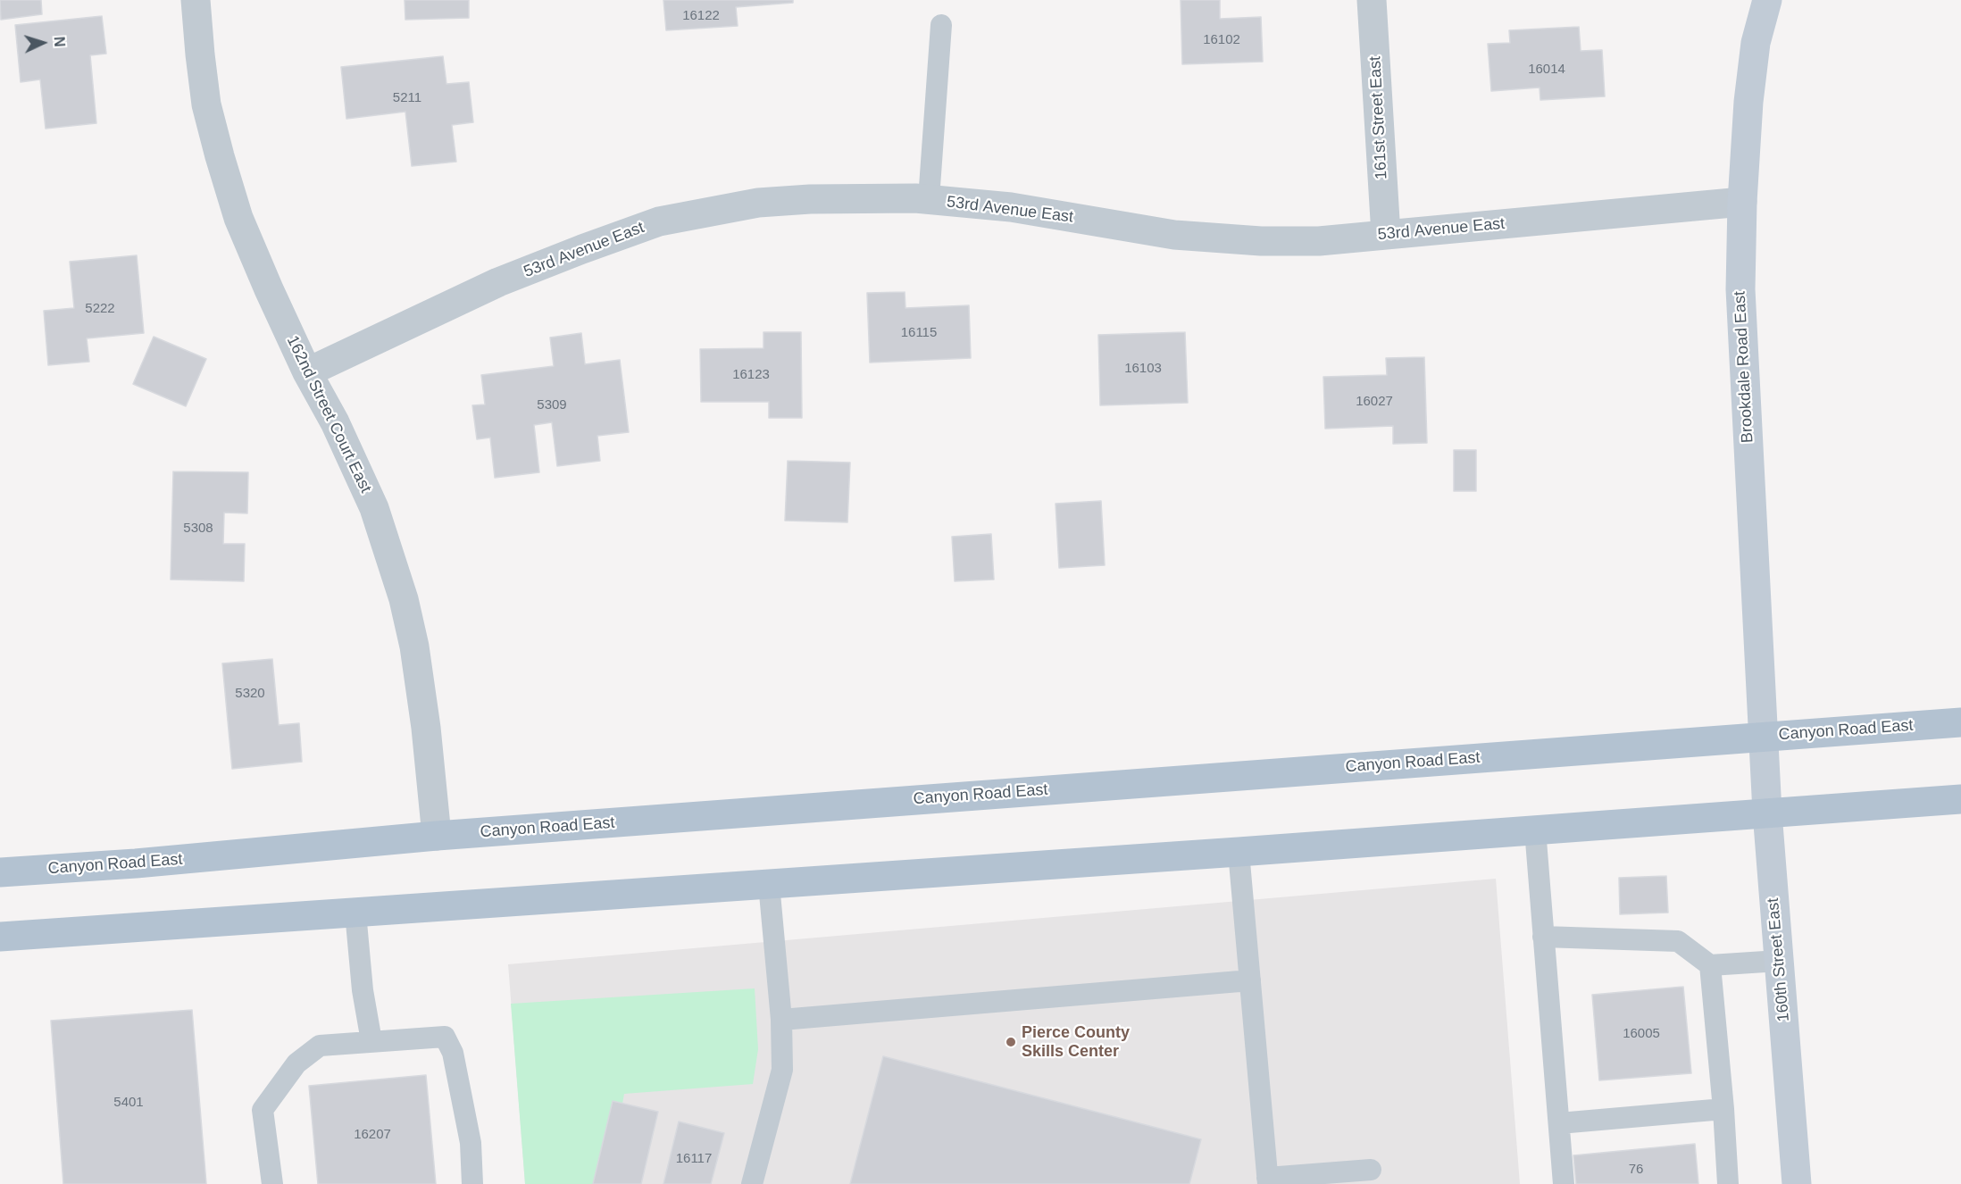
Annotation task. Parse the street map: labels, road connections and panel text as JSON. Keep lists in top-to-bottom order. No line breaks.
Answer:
{"streets":{"main road":["Brookdale Road East","Canyon Road East","160th Street East"],"street":["161st Street East","53rd Avenue East","162nd Street Court East"]},"crossings":[["161st Street East","53rd Avenue East"],["53rd Avenue East","Brookdale Road East"],["53rd Avenue East","162nd Street Court East"],["Brookdale Road East","Canyon Road East"],["Brookdale Road East","160th Street East"],["162nd Street Court East","Canyon Road East"],["Canyon Road East","160th Street East"]],"places":["Pierce County Skills Center"],"house_numbers":["16122","16102","16014","5211","5222","16115","16103","16123","16027","5309","5308","5320","16005","5401","16207","16117","76"],"north":"right"}
